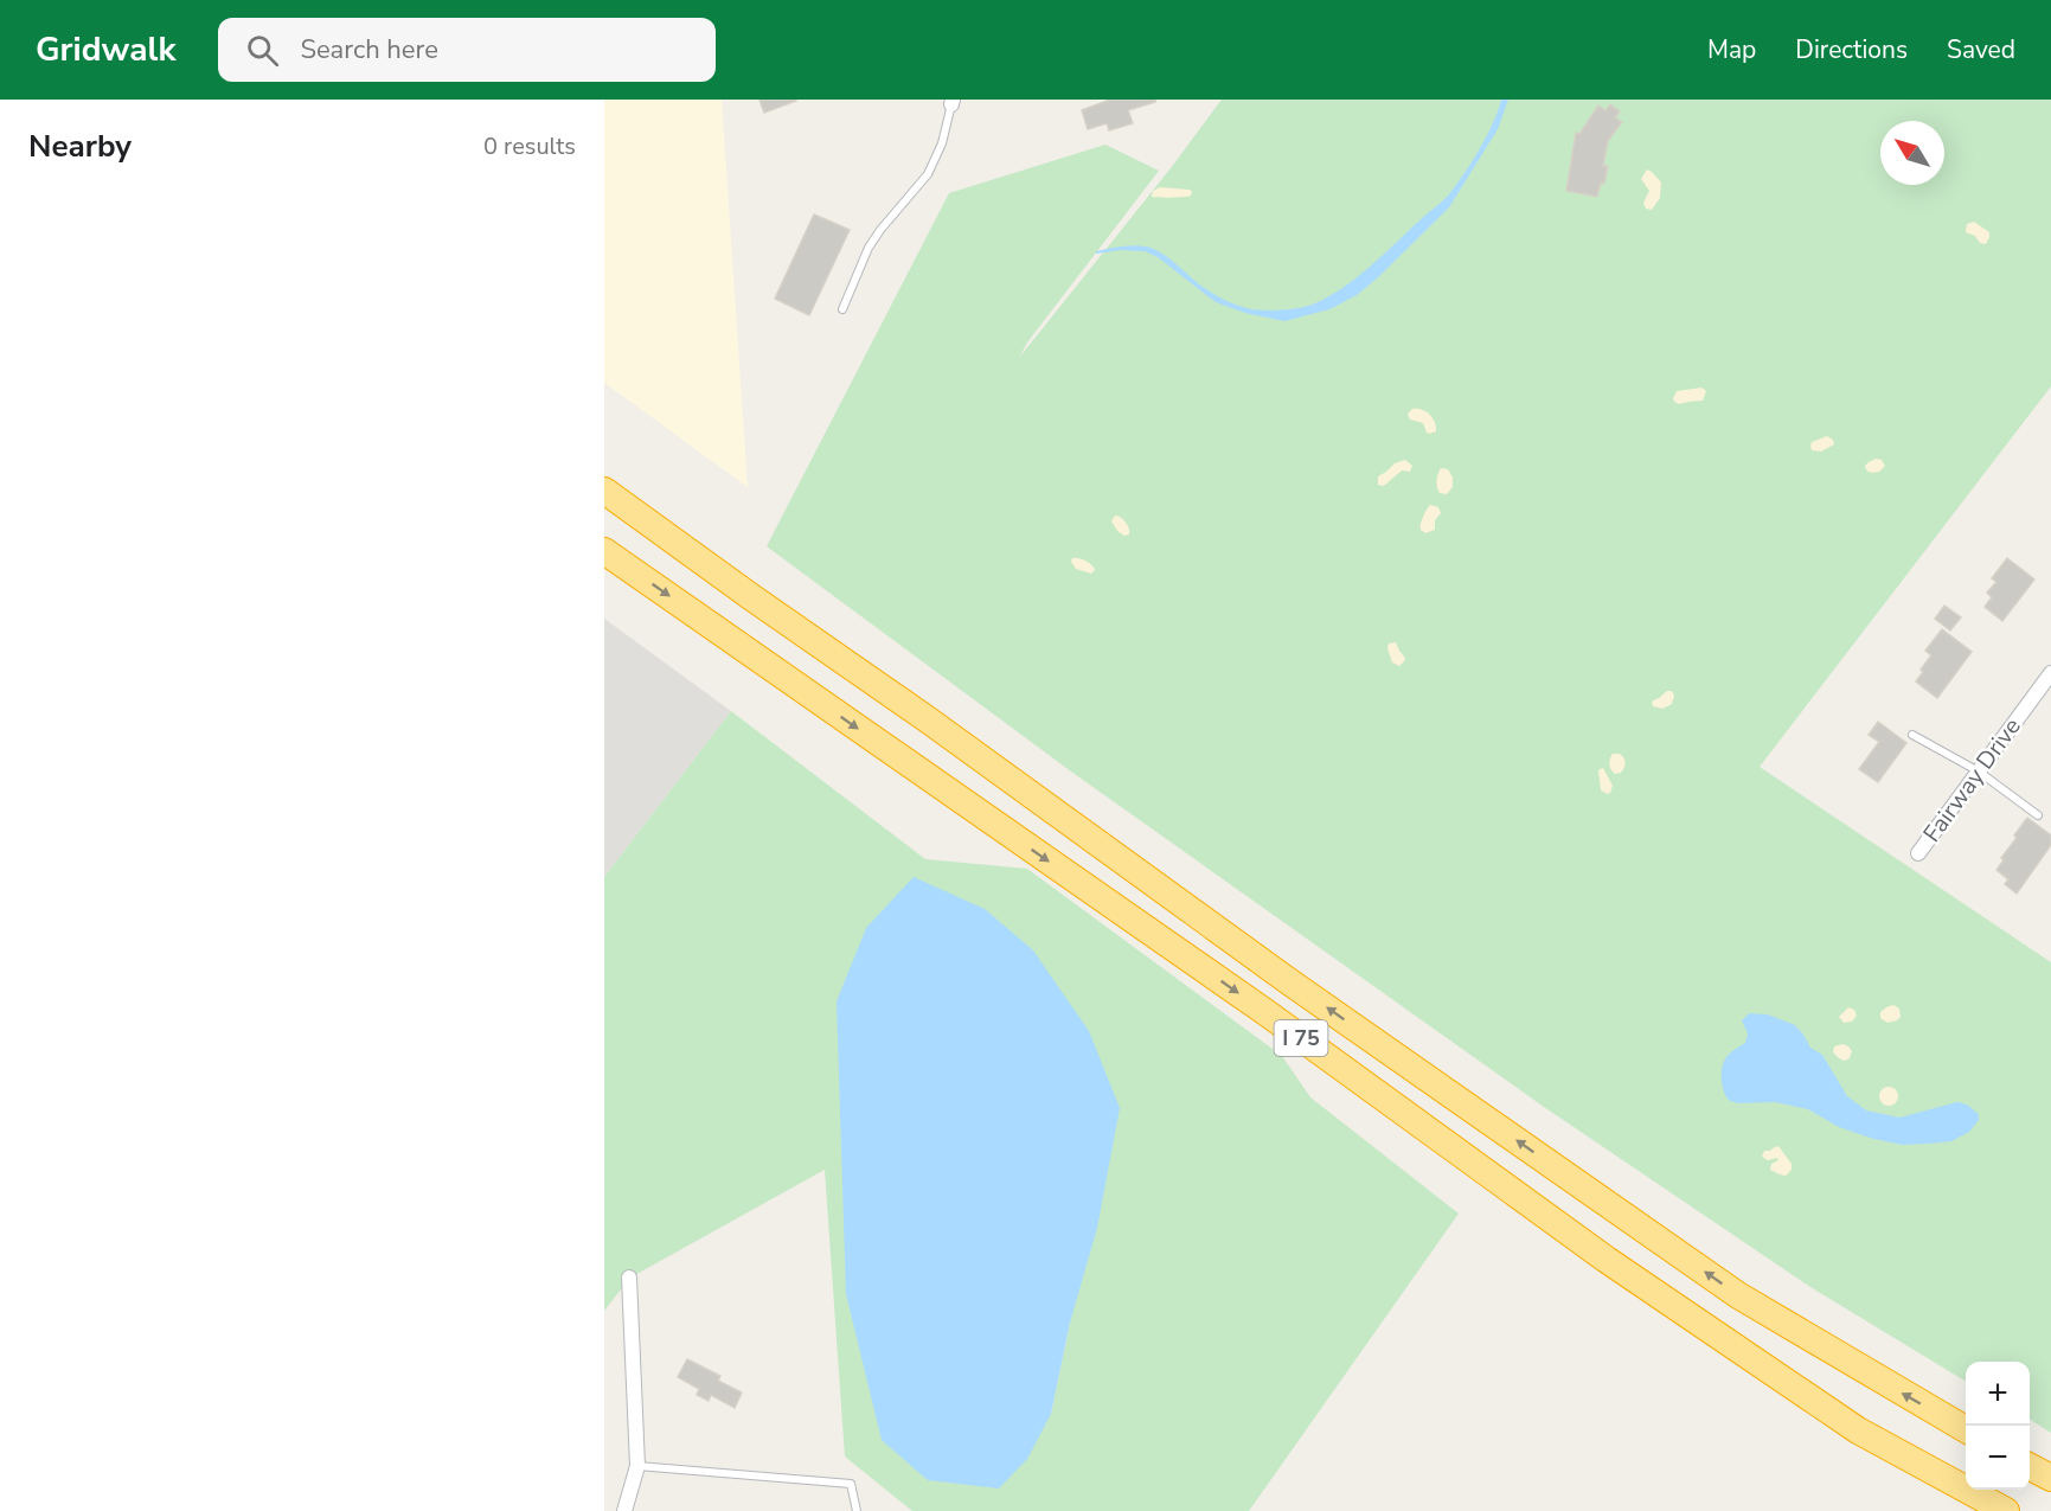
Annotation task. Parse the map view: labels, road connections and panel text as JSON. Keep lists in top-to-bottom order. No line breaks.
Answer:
{"streets":{"highway":["I 75"],"street":["Fairway Drive"]},"north":"top left","page":{"header":"Gridwalk","search":"Search here","nav":["Map","Directions","Saved"],"heading":["Nearby","0 results"],"map_buttons":["+","−"]}}
